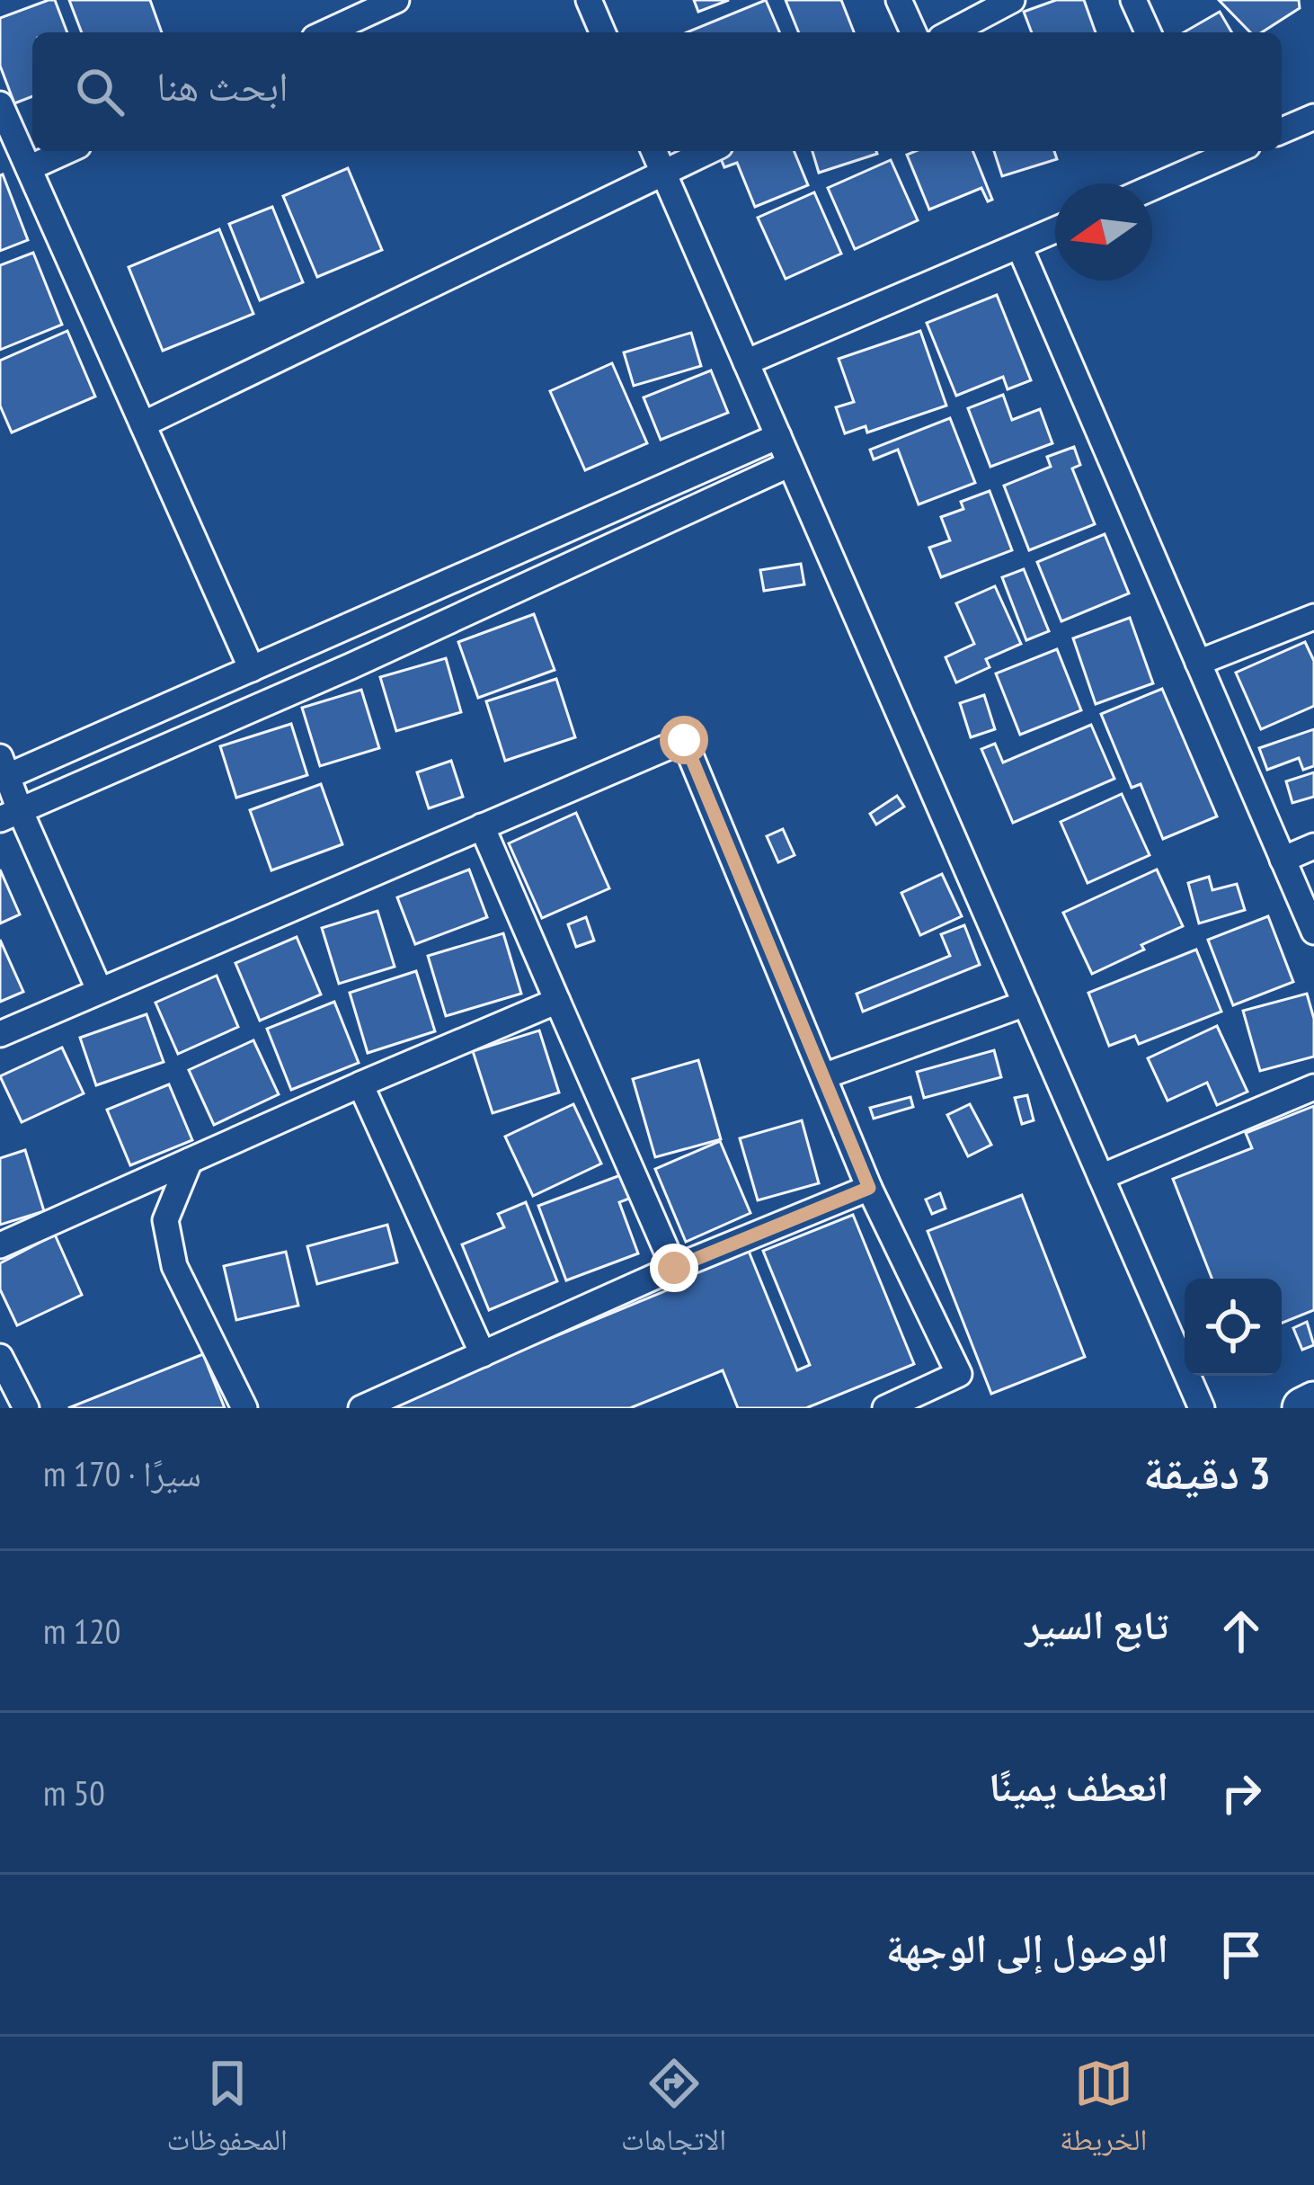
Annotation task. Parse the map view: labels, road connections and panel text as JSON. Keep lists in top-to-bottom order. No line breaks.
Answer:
{"north":"left","page":{"search":"ابحث هنا","heading":["3 دقيقة","سيرًا · 170 m"],"list":[["تابع السير","120 m"],["انعطف يمينًا","50 m"],"الوصول إلى الوجهة"],"nav":["الخريطة","الاتجاهات","المحفوظات"]}}
